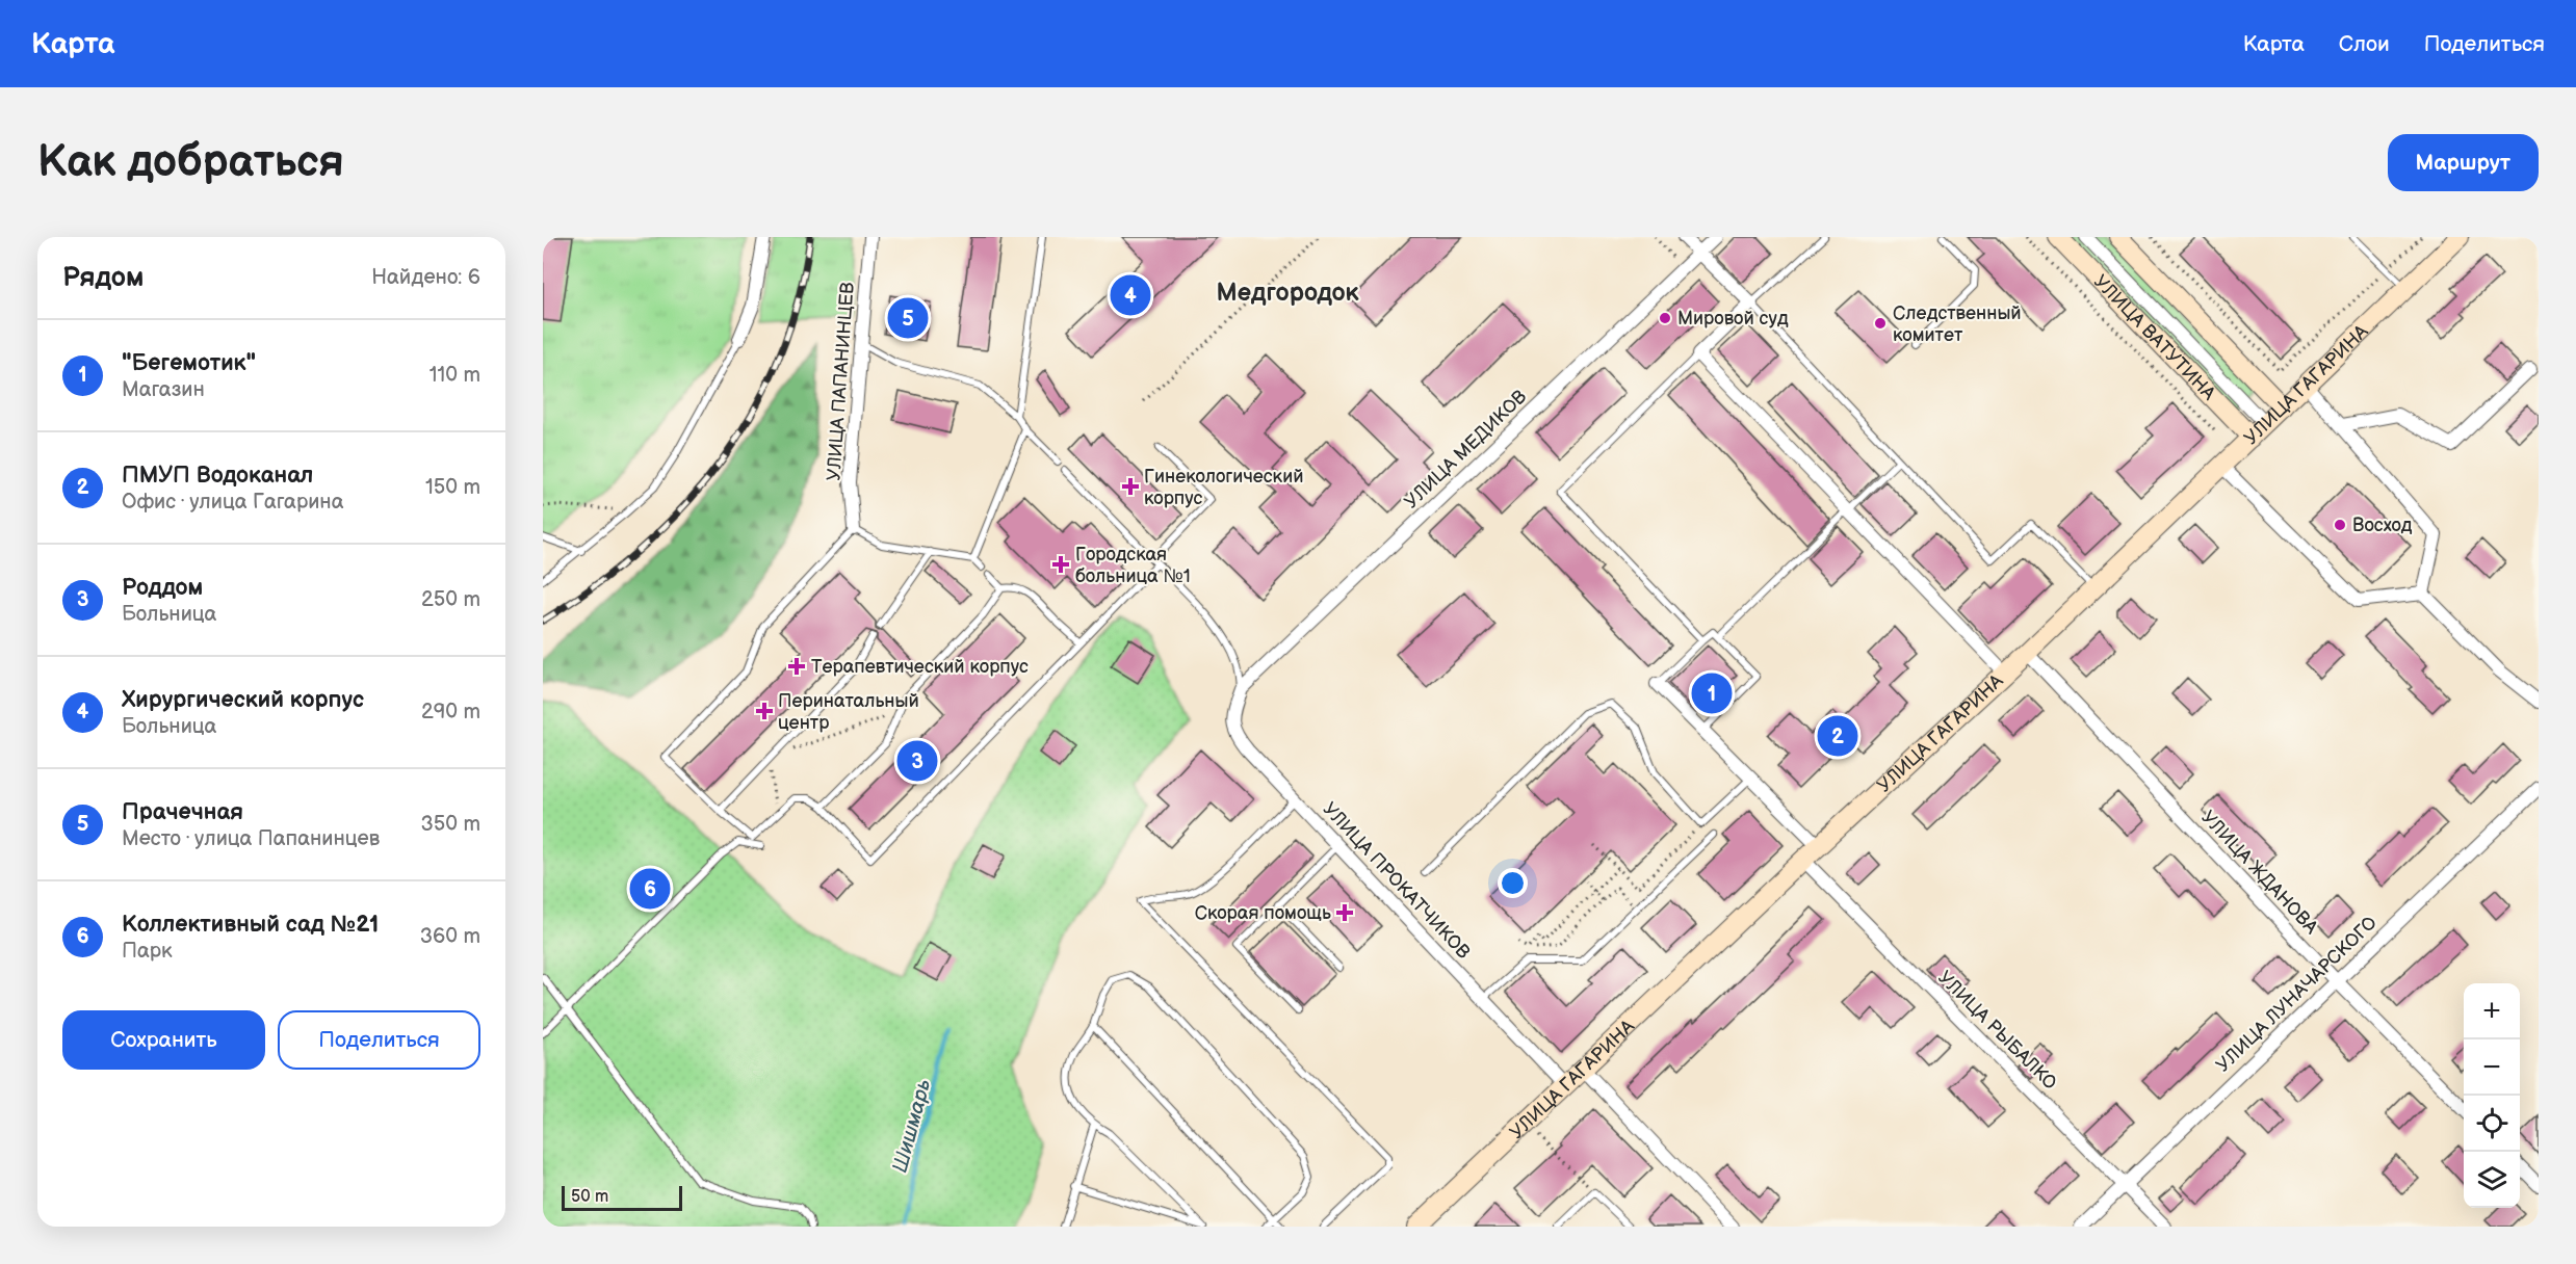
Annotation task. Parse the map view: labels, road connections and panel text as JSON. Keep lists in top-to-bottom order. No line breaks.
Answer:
{"streets":{"street":["УЛИЦА ВАТУТИНА","УЛИЦА ПАПАНИНЦЕВ","УЛИЦА ГАГАРИНА","УЛИЦА МЕДИКОВ","УЛИЦА ЖДАНОВА","УЛИЦА ПРОКАТЧИКОВ","УЛИЦА ЛУНАЧАРСКОГО","УЛИЦА РЫБАЛКО"]},"crossings":[["УЛИЦА ВАТУТИНА","УЛИЦА ГАГАРИНА"],["УЛИЦА ГАГАРИНА","УЛИЦА ЖДАНОВА"],["УЛИЦА ГАГАРИНА","УЛИЦА ПРОКАТЧИКОВ"],["УЛИЦА ГАГАРИНА","УЛИЦА РЫБАЛКО"],["УЛИЦА МЕДИКОВ","УЛИЦА ПРОКАТЧИКОВ"],["УЛИЦА ЖДАНОВА","УЛИЦА ЛУНАЧАРСКОГО"],["УЛИЦА ЛУНАЧАРСКОГО","УЛИЦА РЫБАЛКО"]],"districts":["Медгородок"],"water":["Шишмарь"],"places":{"other":["Мировой суд","Следственный комитет","Восход"],"health":["Гинекологический корпус","Городская больница №1","Терапевтический корпус","Перинатальный центр","Скорая помощь"]},"scale_bar":"50 m","page":{"header":"Карта","nav":["Карта","Слои","Поделиться"],"buttons":["Маршрут",["Сохранить","Поделиться"]],"title":"Как добраться","heading":["Рядом","Найдено: 6"],"pins":["4","5","1","2","3","6"],"list":[{"mark":"1","name":"\"Бегемотик\"","note":"Магазин","value":"110 m"},{"mark":"2","name":"ПМУП Водоканал","note":"Офис · улица Гагарина","value":"150 m"},{"mark":"3","name":"Роддом","note":"Больница","value":"250 m"},{"mark":"4","name":"Хирургический корпус","note":"Больница","value":"290 m"},{"mark":"5","name":"Прачечная","note":"Место · улица Папанинцев","value":"350 m"},{"mark":"6","name":"Коллективный сад №21","note":"Парк","value":"360 m"}],"map_buttons":["+","−"],"scale":"50 m"}}
